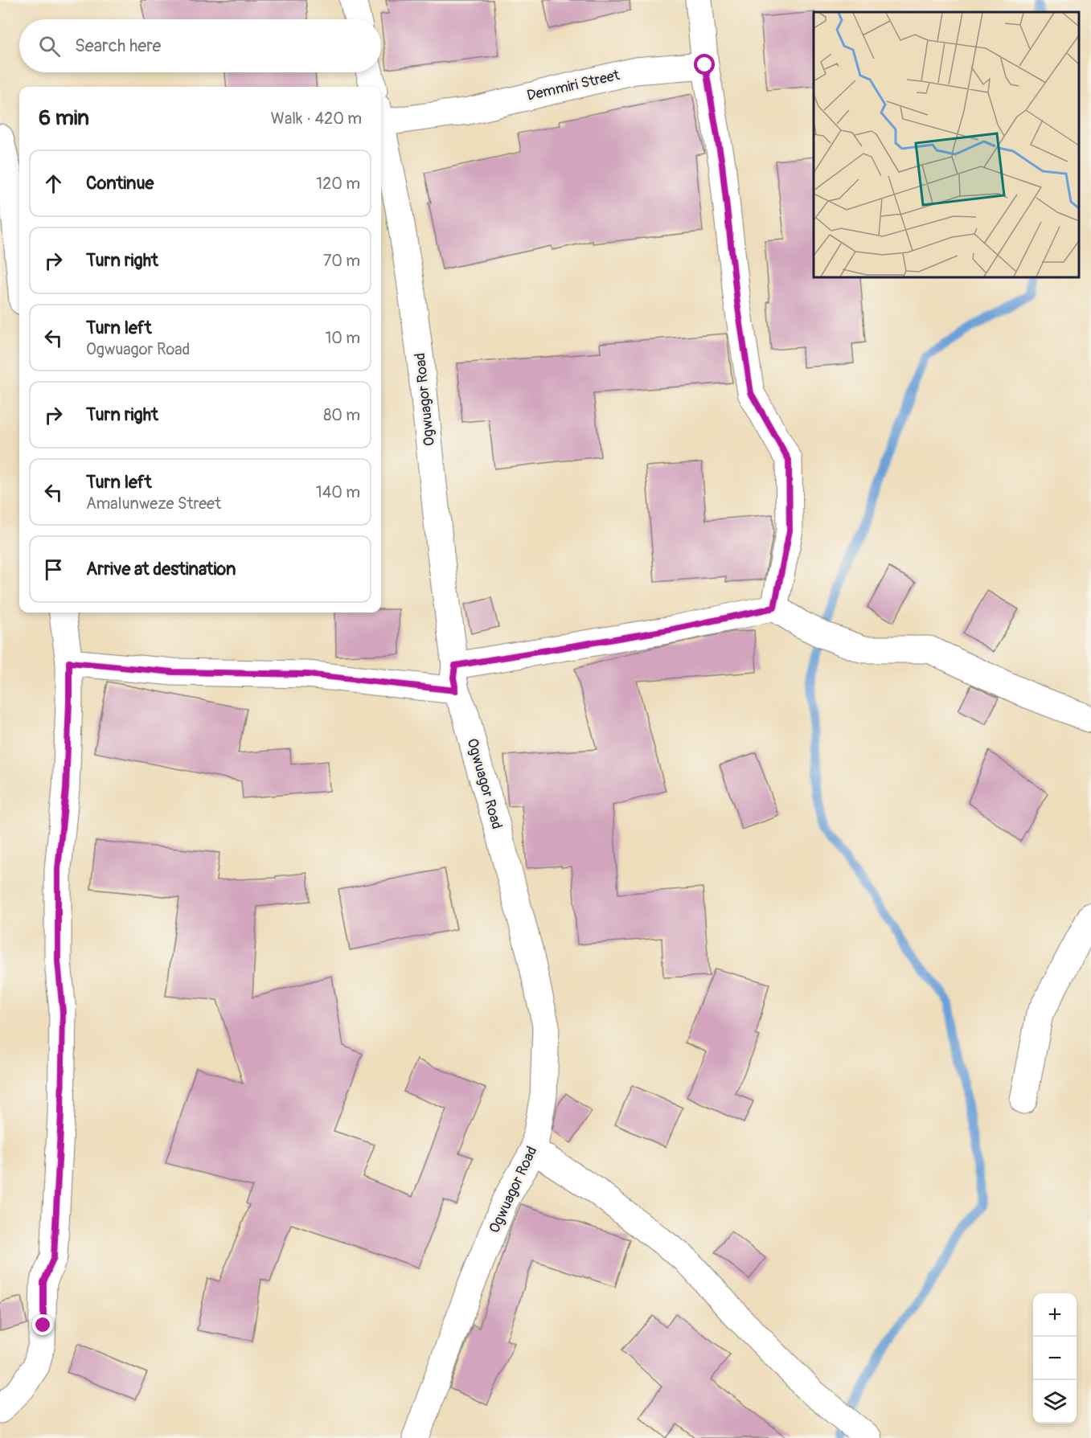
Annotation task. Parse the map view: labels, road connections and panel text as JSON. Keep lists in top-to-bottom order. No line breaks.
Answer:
{"streets":{"street":["Demmiri Street","Ogwuagor Road"]},"page":{"search":"Search here","heading":["6 min","Walk · 420 m"],"list":[["Continue","120 m"],["Turn right","70 m"],["Turn left","Ogwuagor Road","10 m"],["Turn right","80 m"],["Turn left","Amalunweze Street","140 m"],"Arrive at destination"],"map_buttons":["+","−"]}}
